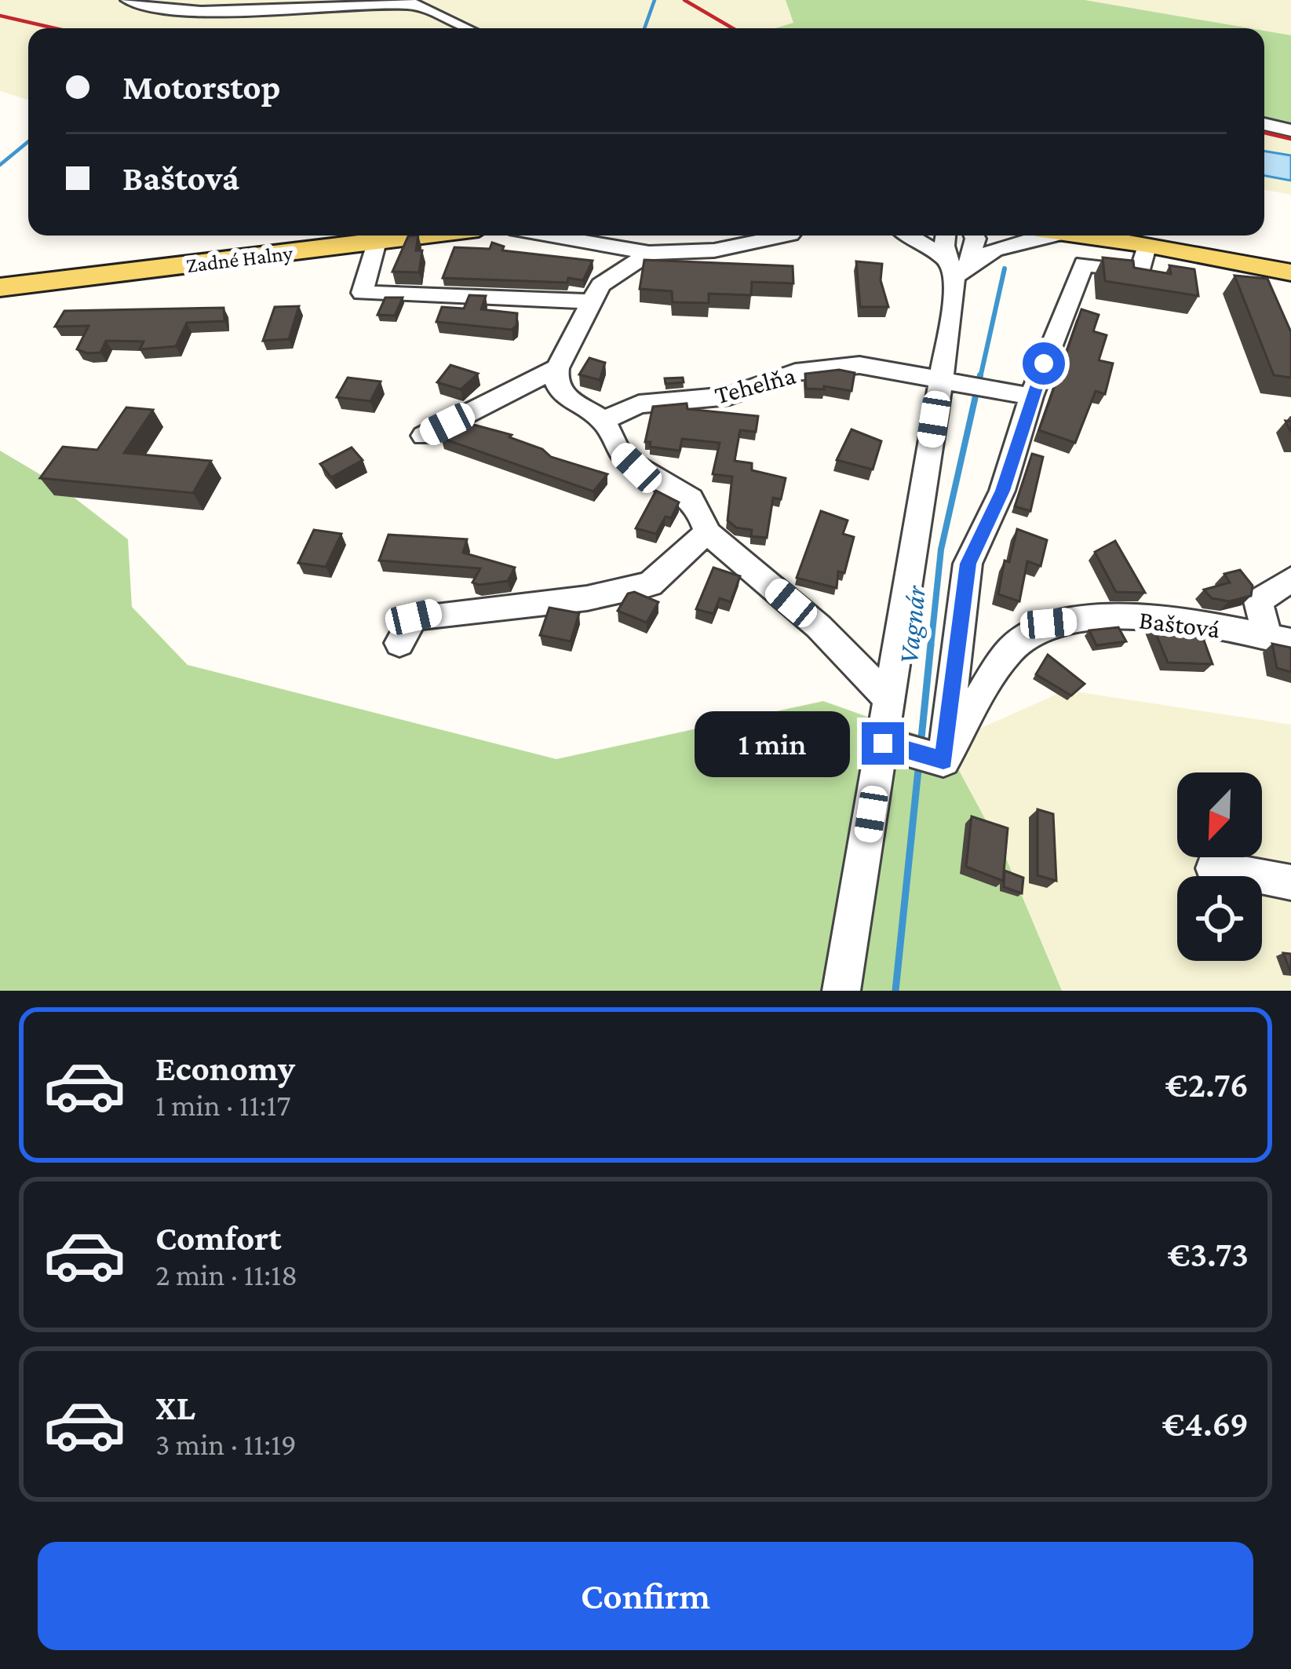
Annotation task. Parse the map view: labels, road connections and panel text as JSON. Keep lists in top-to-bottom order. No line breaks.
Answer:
{"streets":{"main road":["Zadné Halny"],"street":["Tehelňa","Baštová"]},"water":["Vagnár"],"north":"bottom left","page":{"banner":["Motorstop","Baštová"],"bubble":"1 min","list":[{"name":"Economy","note":"1 min · 11:17","value":"€2.76"},{"name":"Comfort","note":"2 min · 11:18","value":"€3.73"},{"name":"XL","note":"3 min · 11:19","value":"€4.69"}],"buttons":"Confirm"}}
